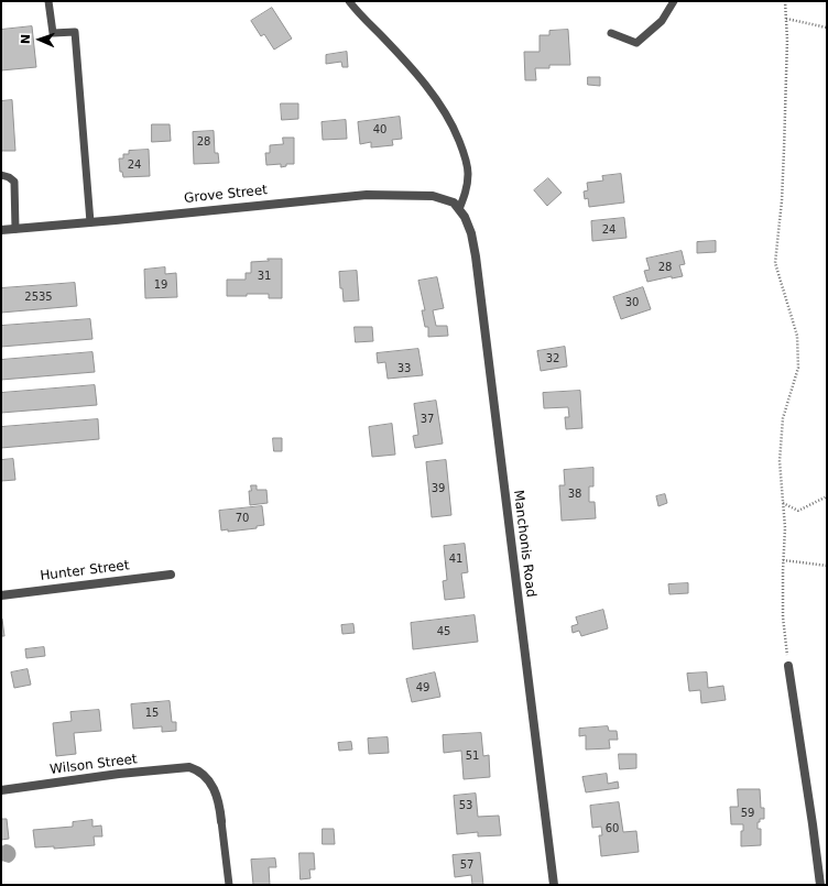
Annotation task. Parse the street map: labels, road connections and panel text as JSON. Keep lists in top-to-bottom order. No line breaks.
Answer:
{"streets":{"street":["Grove Street","Manchonis Road","Hunter Street","Wilson Street"]},"crossings":[["Grove Street","Manchonis Road"]],"house_numbers":["40","28","24","24","28","31","19","2535","30","32","33","37","39","38","70","41","45","49","15","51","53","59","60","57"],"north":"left"}
